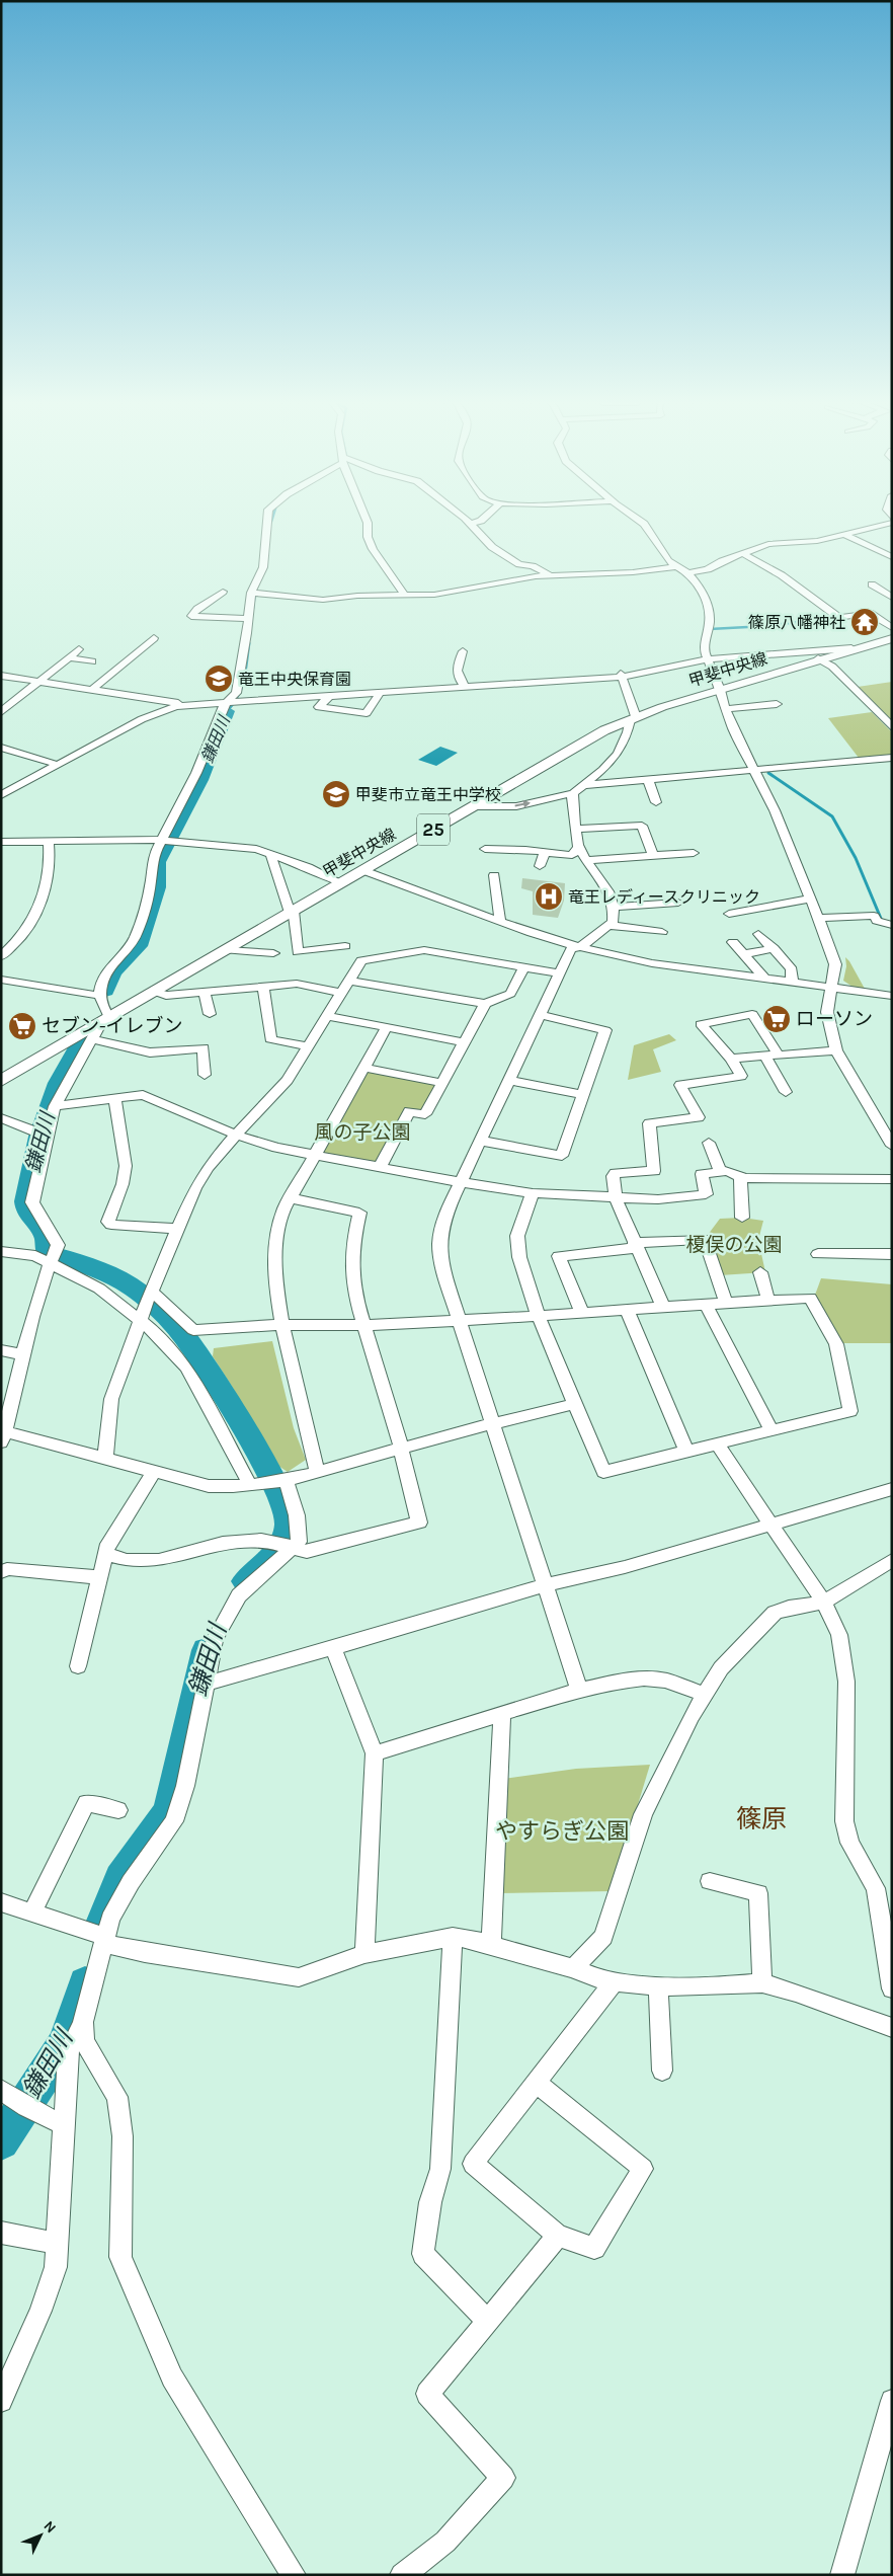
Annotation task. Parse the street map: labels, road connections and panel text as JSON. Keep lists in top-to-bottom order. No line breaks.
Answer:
{"streets":{"main road":["甲斐中央線","25"]},"districts":["篠原"],"water":["鎌田川"],"parks":["風の子公園","榎俣の公園","やすらぎ公園"],"places":{"temple":["篠原八幡神社"],"school or university":["竜王中央保育園","甲斐市立竜王中学校"],"hospital":["竜王レディースクリニック"],"supermarket":["ローソン","セブン-イレブン"]},"north":"top right"}
